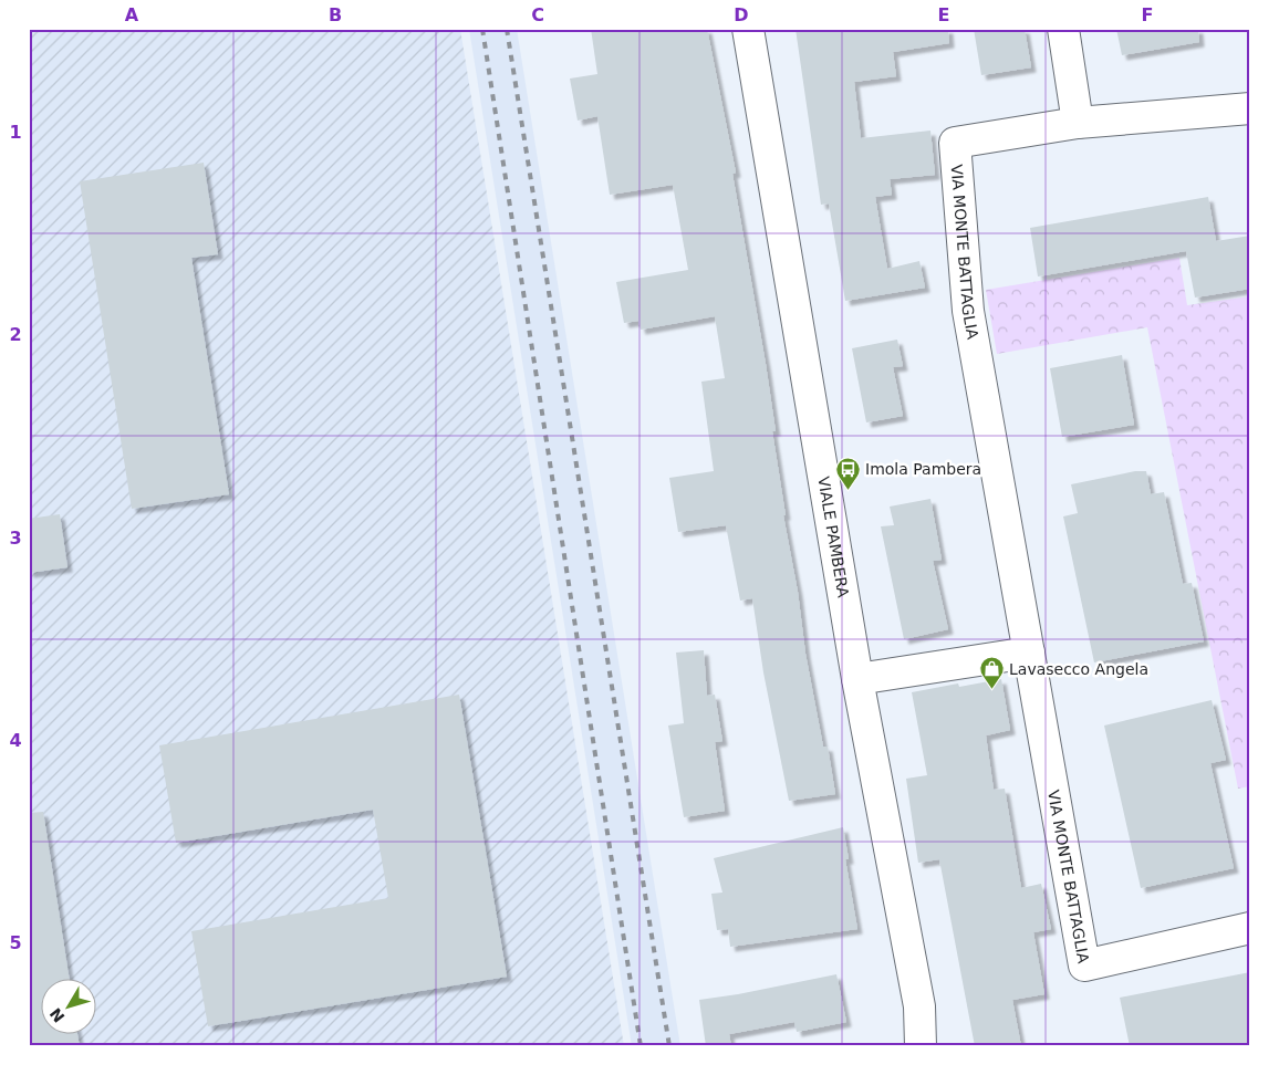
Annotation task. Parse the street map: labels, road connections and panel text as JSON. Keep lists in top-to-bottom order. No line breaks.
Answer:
{"streets":{"street":["VIA MONTE BATTAGLIA","VIALE PAMBERA"]},"places":{"bus stop":["Imola Pambera"],"shop":["Lavasecco Angela"]},"north":"bottom left","grid":{"columns":["A","B","C","D","E","F"],"rows":["1","2","3","4","5"]}}
